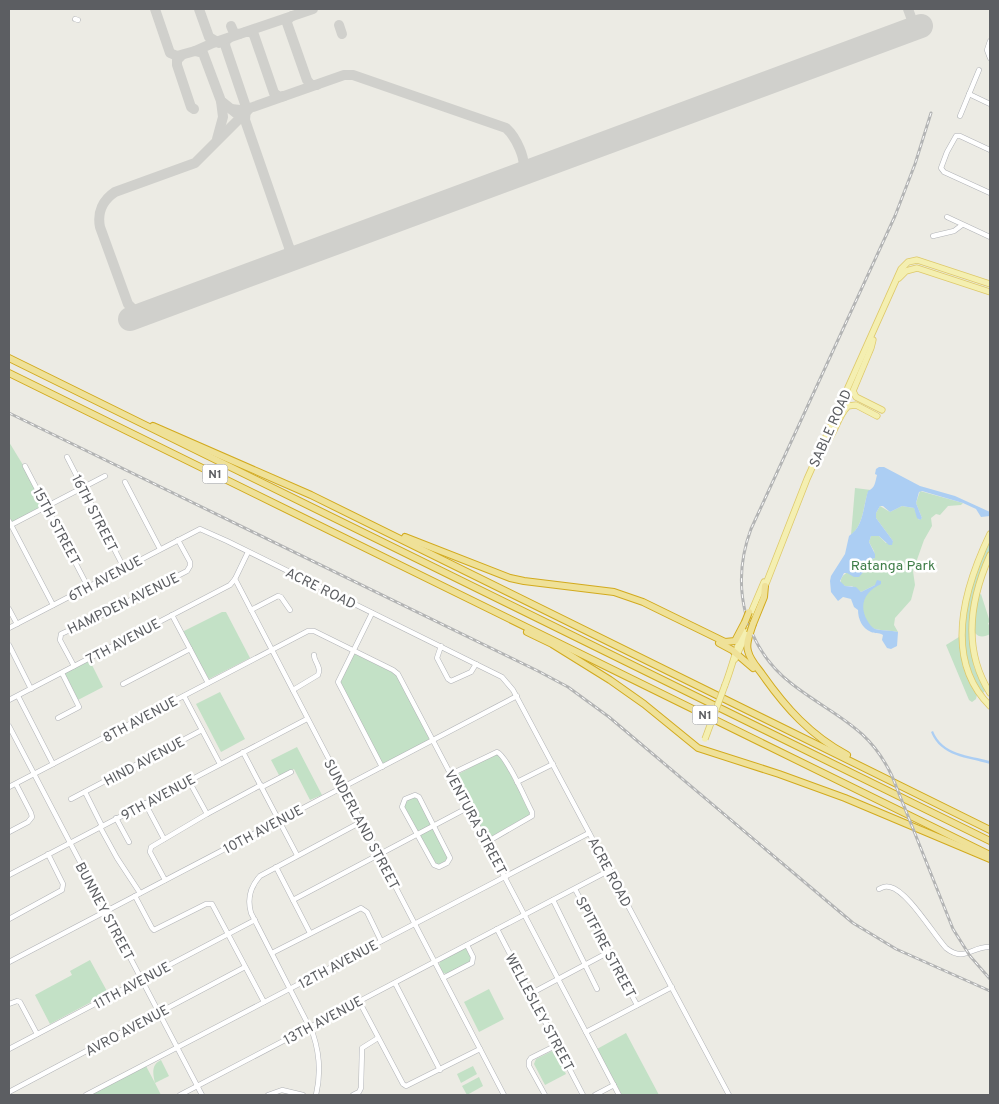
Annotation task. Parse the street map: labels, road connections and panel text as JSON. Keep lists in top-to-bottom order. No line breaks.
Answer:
{"streets":{"highway":["N1"],"main road":["SABLE ROAD"],"street":["16TH STREET","15TH STREET","6TH AVENUE","ACRE ROAD","HAMPDEN AVENUE","7TH AVENUE","8TH AVENUE","HIND AVENUE","9TH AVENUE","VENTURA STREET","SUNDERLAND STREET","10TH AVENUE","BUNNEY STREET","SPITFIRE STREET","12TH AVENUE","11TH AVENUE","WELLESLEY STREET","13TH AVENUE","AVRO AVENUE"]},"crossings":[["16TH STREET","6TH AVENUE"],["15TH STREET","6TH AVENUE"],["6TH AVENUE","ACRE ROAD"],["6TH AVENUE","HAMPDEN AVENUE"],["ACRE ROAD","10TH AVENUE"],["ACRE ROAD","12TH AVENUE"],["ACRE ROAD","13TH AVENUE"],["HAMPDEN AVENUE","7TH AVENUE"],["7TH AVENUE","SUNDERLAND STREET"],["8TH AVENUE","VENTURA STREET"],["8TH AVENUE","SUNDERLAND STREET"],["8TH AVENUE","BUNNEY STREET"],["9TH AVENUE","SUNDERLAND STREET"],["9TH AVENUE","BUNNEY STREET"],["VENTURA STREET","SUNDERLAND STREET"],["VENTURA STREET","10TH AVENUE"],["VENTURA STREET","12TH AVENUE"],["VENTURA STREET","13TH AVENUE"],["SUNDERLAND STREET","10TH AVENUE"],["SUNDERLAND STREET","12TH AVENUE"],["SUNDERLAND STREET","13TH AVENUE"],["10TH AVENUE","BUNNEY STREET"],["BUNNEY STREET","12TH AVENUE"],["BUNNEY STREET","11TH AVENUE"],["BUNNEY STREET","13TH AVENUE"],["BUNNEY STREET","AVRO AVENUE"],["SPITFIRE STREET","13TH AVENUE"],["WELLESLEY STREET","13TH AVENUE"]],"parks":["Ratanga Park"]}
